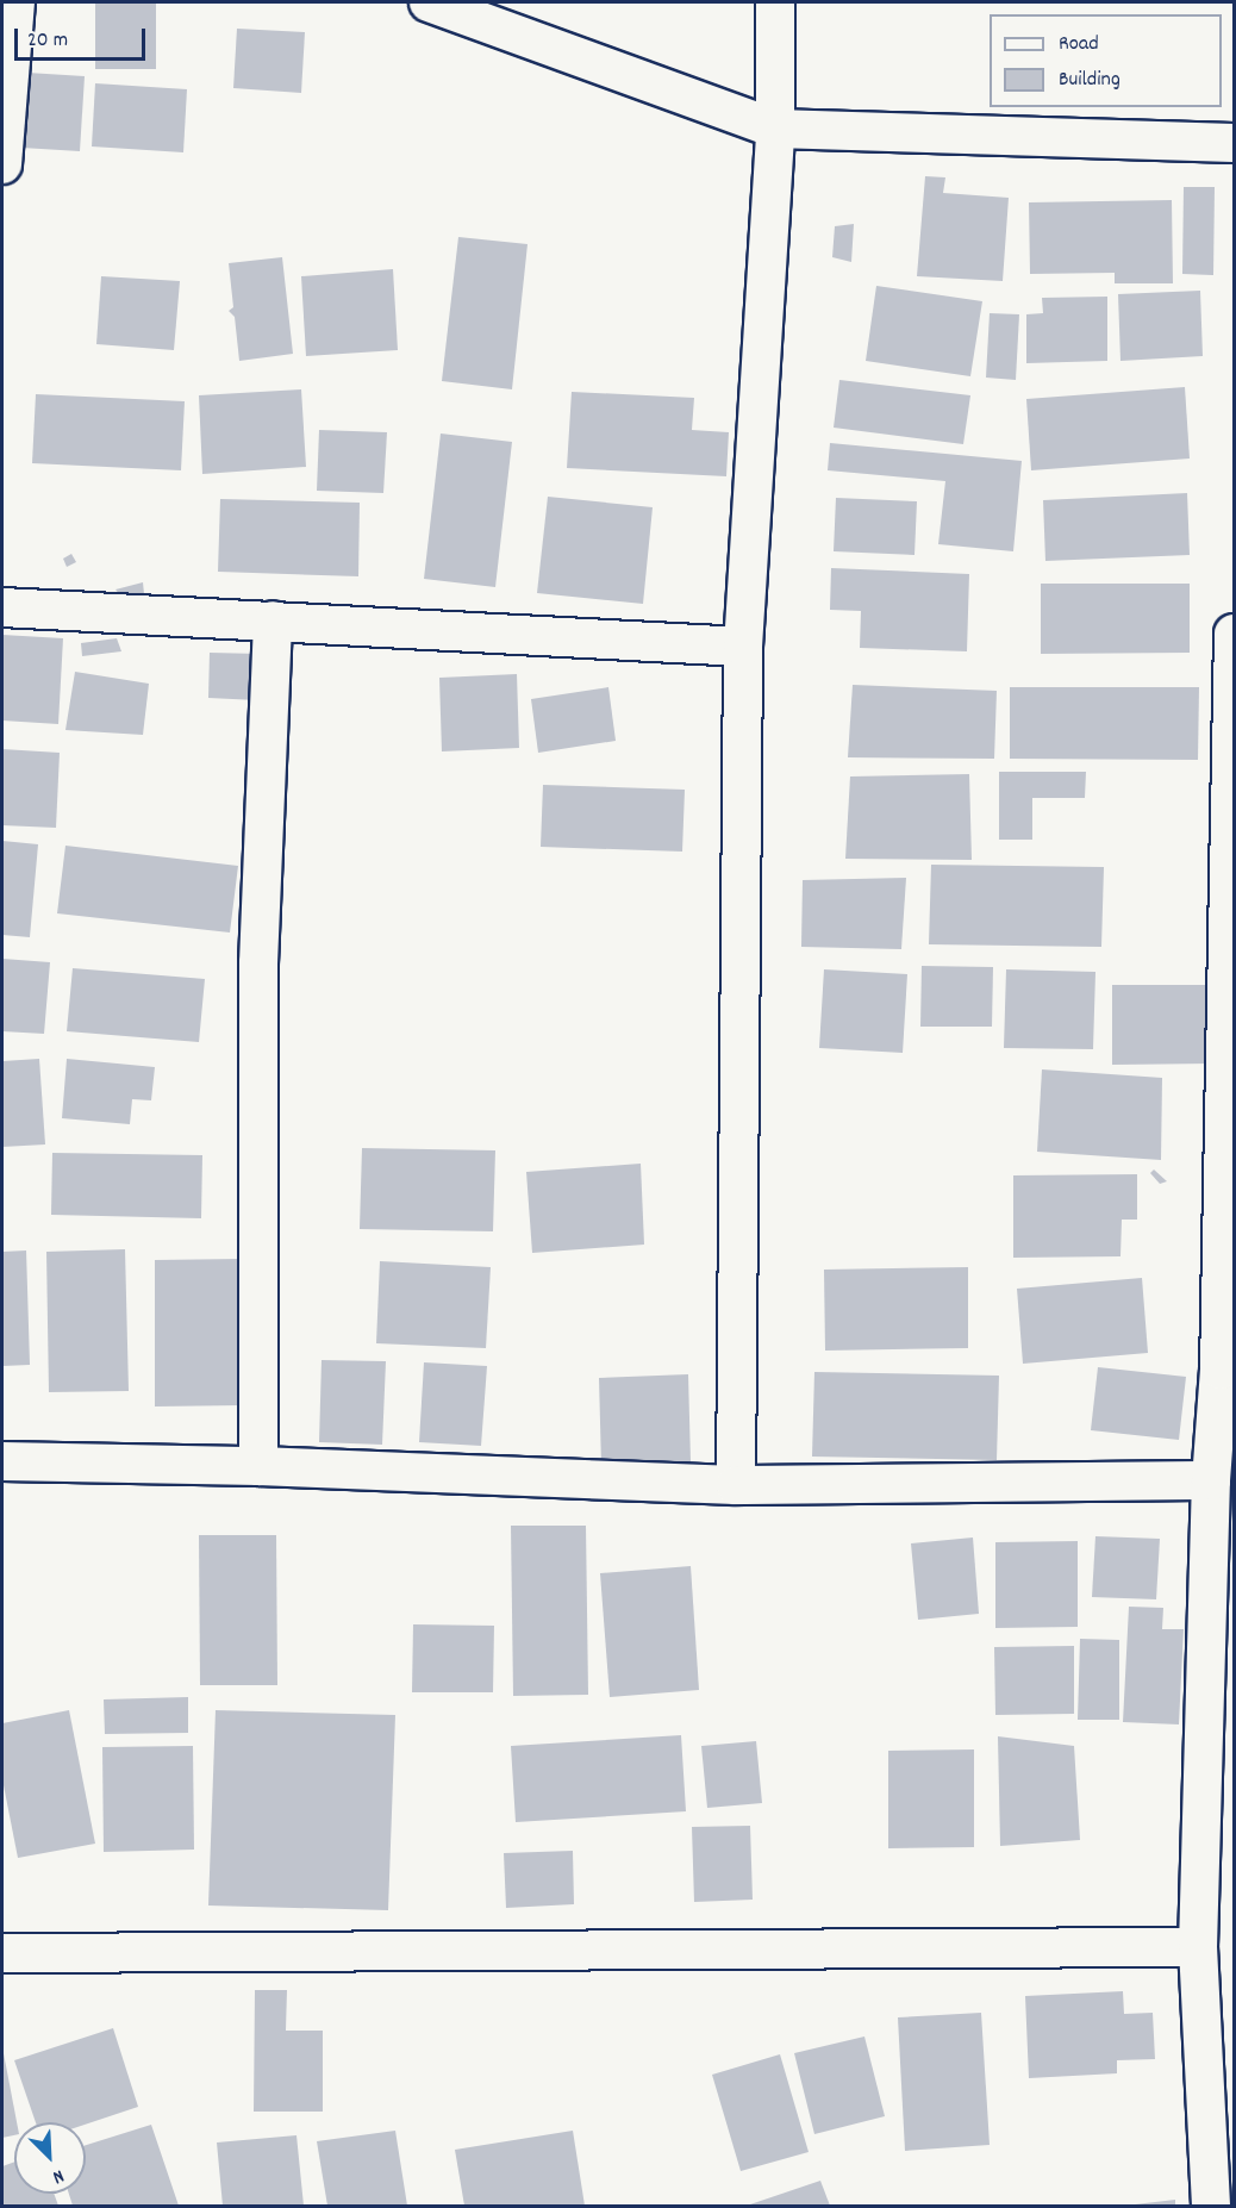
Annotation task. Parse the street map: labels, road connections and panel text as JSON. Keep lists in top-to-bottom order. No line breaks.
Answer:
{"legend":["Road","Building"],"scale_bar":"20 m","north":"bottom right"}
